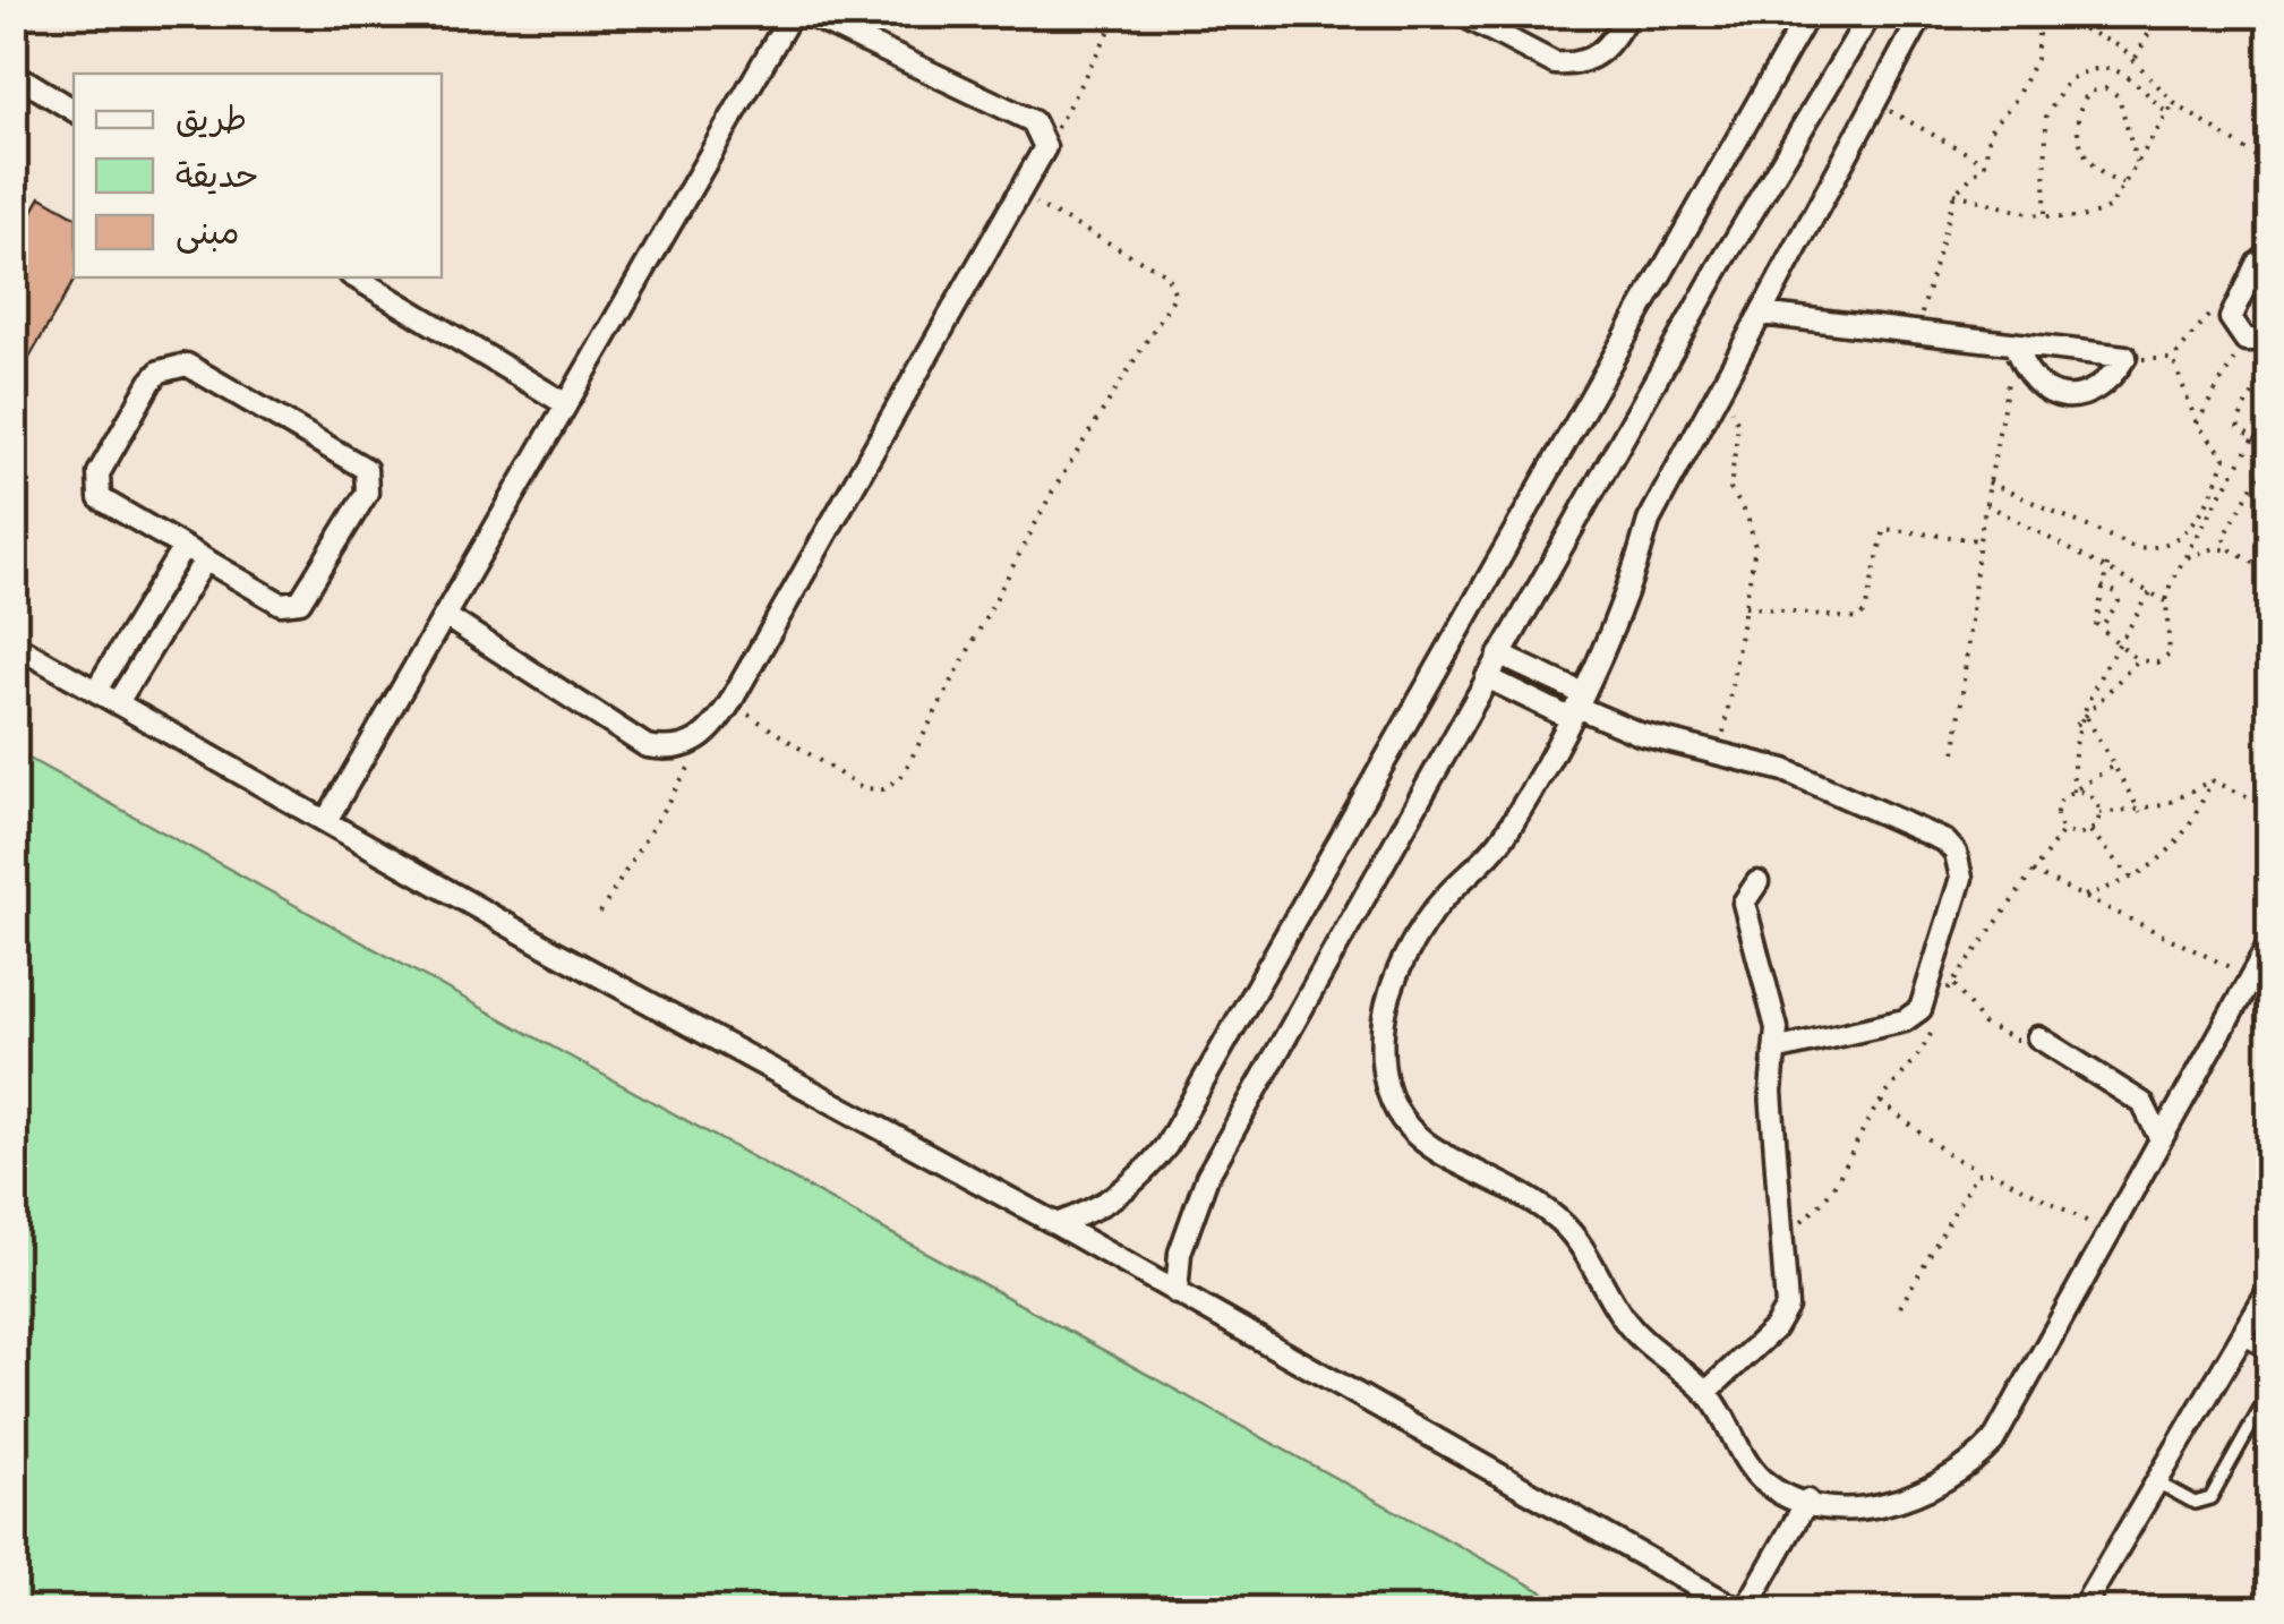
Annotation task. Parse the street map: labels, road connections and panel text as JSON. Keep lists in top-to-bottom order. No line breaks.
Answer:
{"legend":["طريق","حديقة","مبنى"]}
